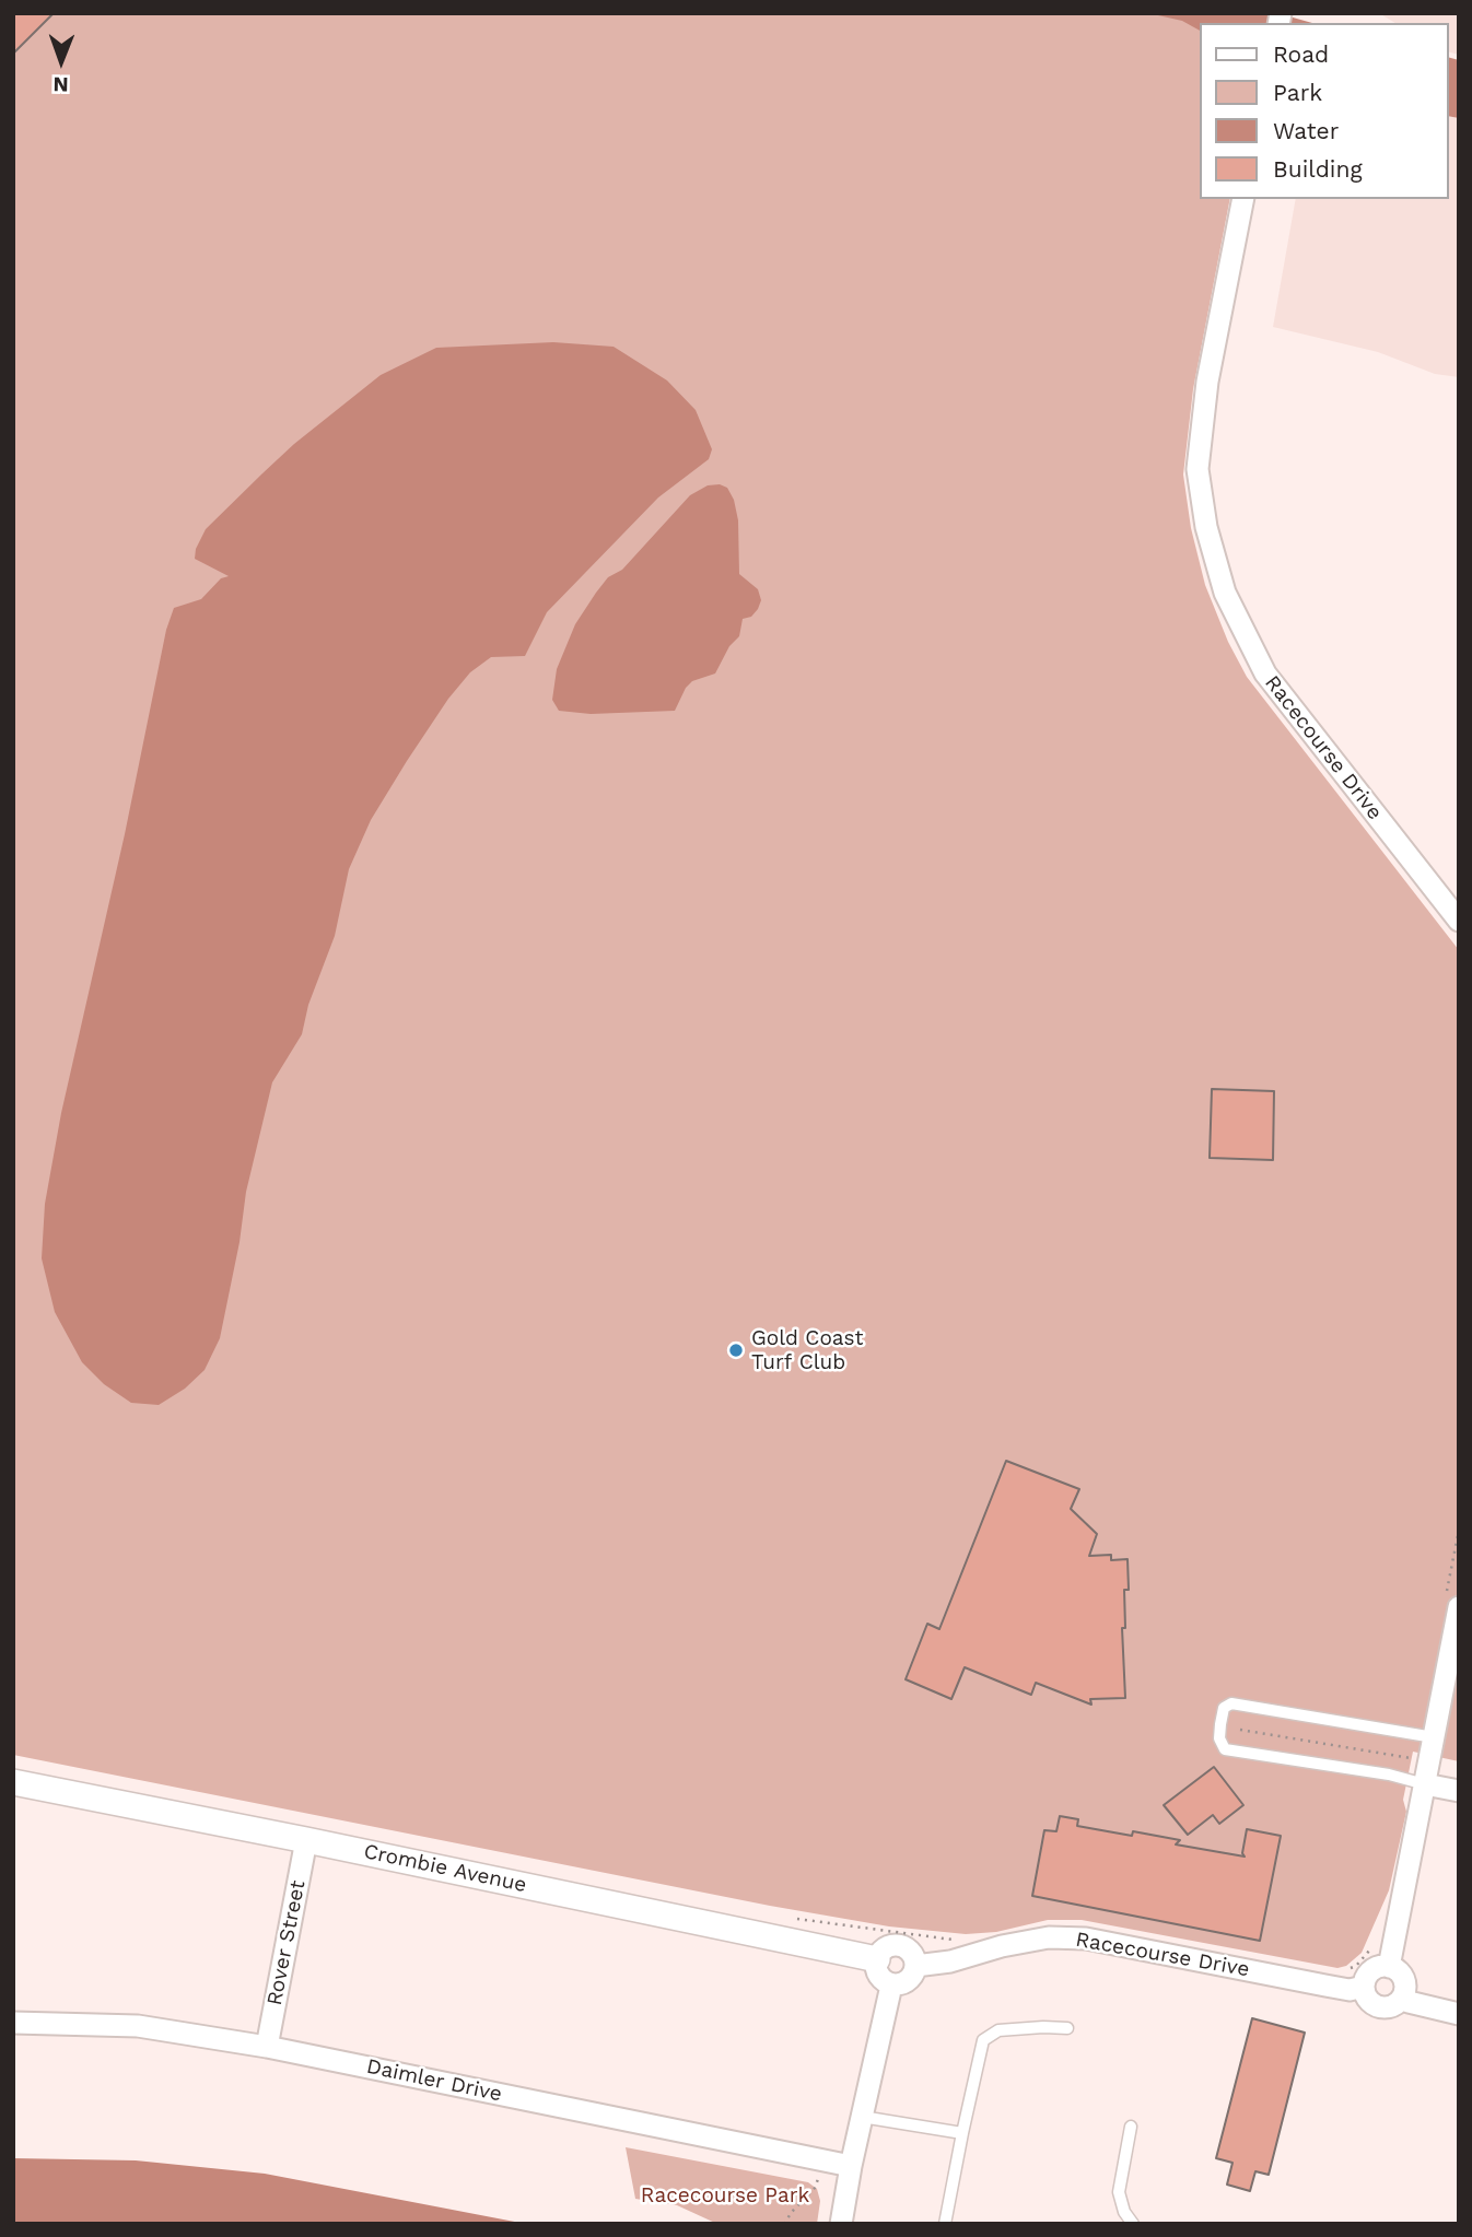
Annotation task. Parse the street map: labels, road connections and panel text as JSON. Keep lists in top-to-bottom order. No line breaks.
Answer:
{"streets":{"street":["Racecourse Drive","Crombie Avenue","Rover Street","Daimler Drive"]},"crossings":[["Racecourse Drive","Crombie Avenue"],["Crombie Avenue","Rover Street"],["Rover Street","Daimler Drive"]],"parks":["Racecourse Park"],"places":["Gold Coast Turf Club"],"legend":["Road","Park","Water","Building"],"north":"bottom"}
